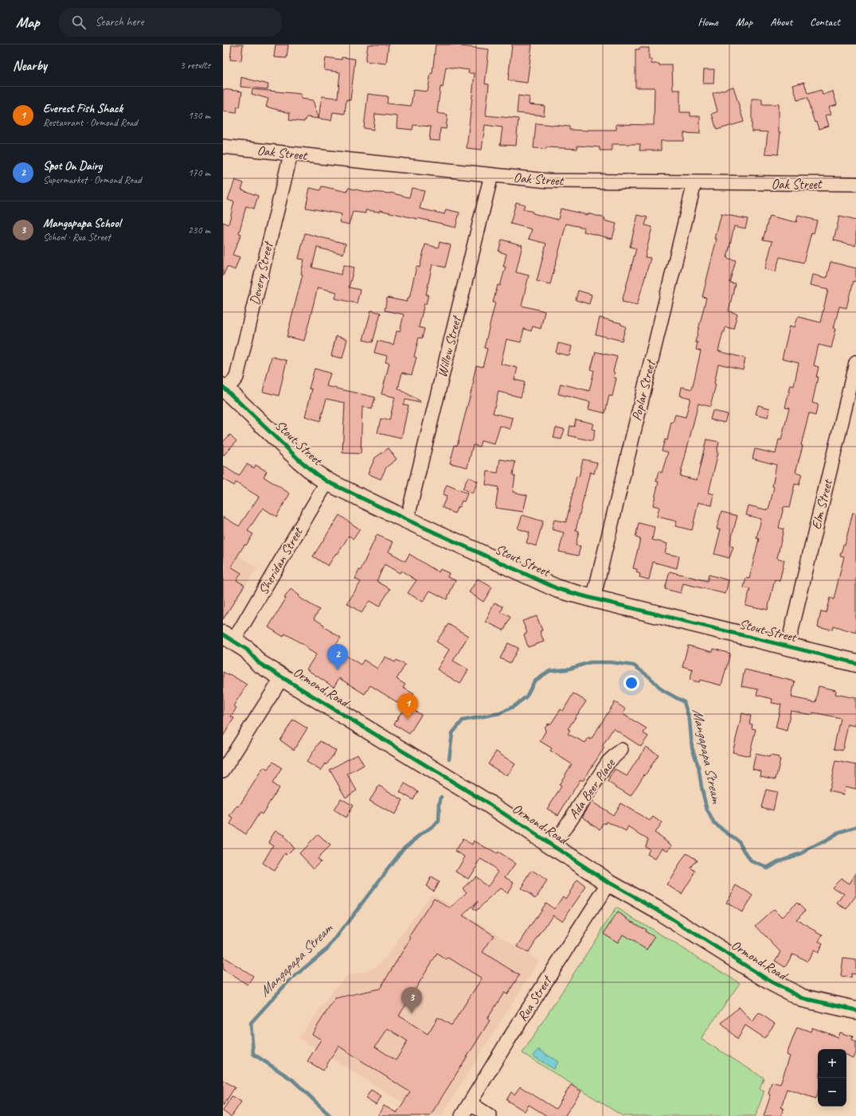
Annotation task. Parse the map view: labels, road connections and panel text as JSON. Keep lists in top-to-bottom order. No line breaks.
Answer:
{"streets":{"main road":["Stout Street","Ormond Road"],"street":["Oak Street","Devery Street","Willow Street","Poplar Street","Elm Street","Sheridan Street","Ada Beer Place","Rua Street"]},"crossings":[["Oak Street","Devery Street"],["Oak Street","Willow Street"],["Oak Street","Poplar Street"],["Devery Street","Stout Street"],["Willow Street","Stout Street"],["Poplar Street","Stout Street"],["Stout Street","Elm Street"],["Stout Street","Sheridan Street"],["Sheridan Street","Ormond Road"],["Ormond Road","Ada Beer Place"],["Ormond Road","Rua Street"]],"water":["Mangapapa Stream"],"page":{"header":"Map","search":"Search here","nav":["Home","Map","About","Contact"],"heading":["Nearby","3 results"],"list":[{"mark":"1","name":"Everest Fish Shack","note":"Restaurant · Ormond Road","value":"130 m"},{"mark":"2","name":"Spot On Dairy","note":"Supermarket · Ormond Road","value":"170 m"},{"mark":"3","name":"Mangapapa School","note":"School · Rua Street","value":"230 m"}],"pins":["2","1","3"],"map_buttons":["+","−"]}}
